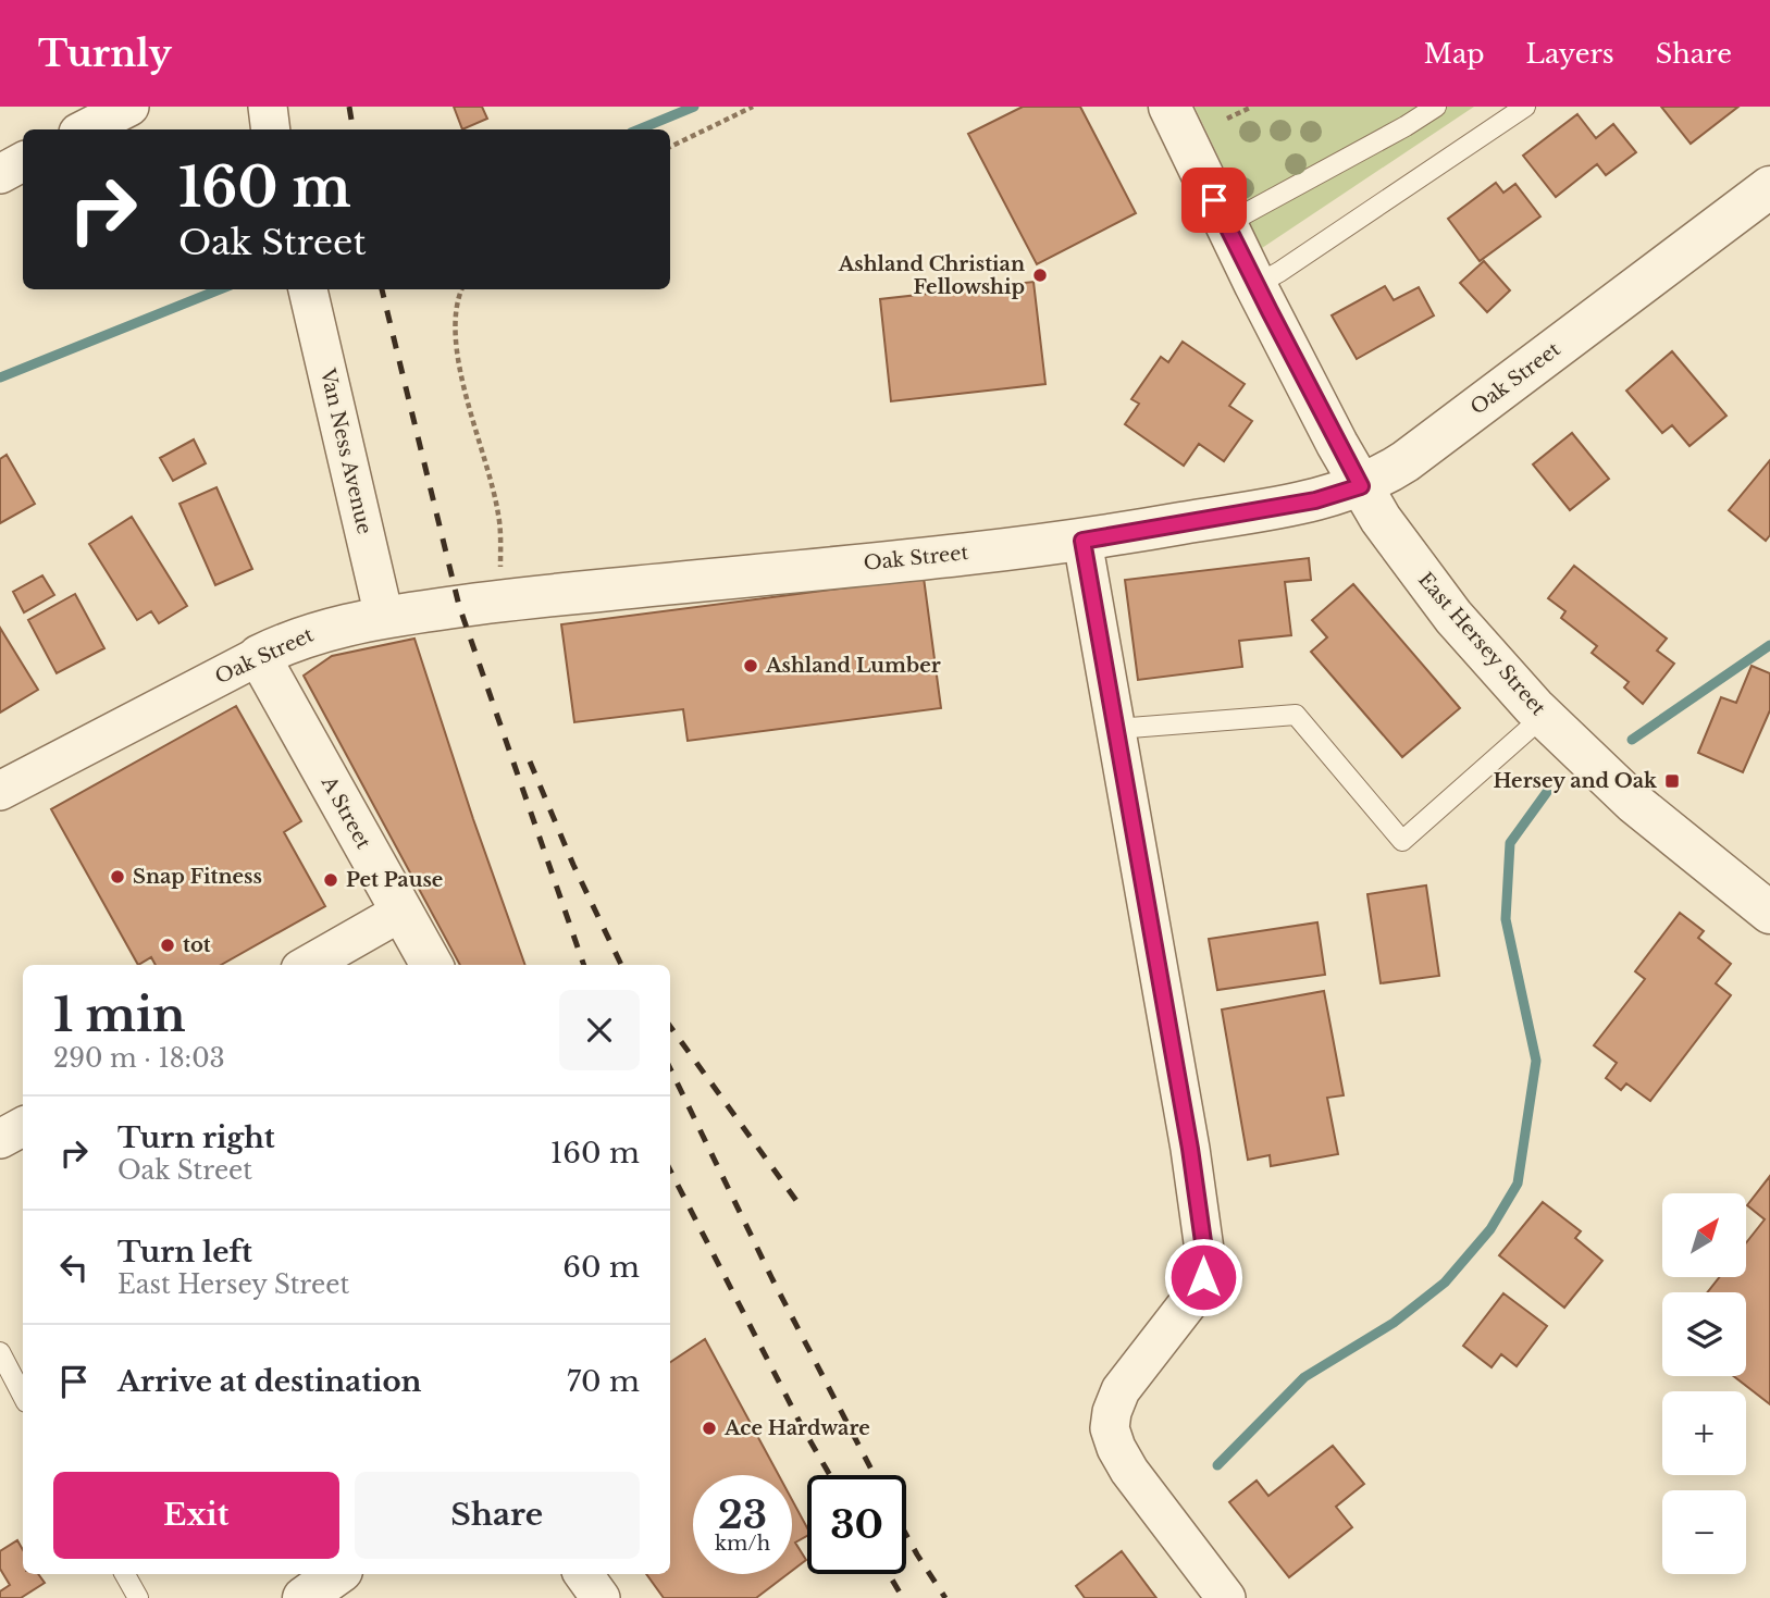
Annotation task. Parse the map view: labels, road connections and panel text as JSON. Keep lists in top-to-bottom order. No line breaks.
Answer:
{"streets":{"street":["Oak Street","Van Ness Avenue","East Hersey Street","A Street"]},"crossings":[["Oak Street","Van Ness Avenue"],["Oak Street","East Hersey Street"],["Oak Street","A Street"]],"places":{"other":["Ashland Christian Fellowship","Ashland Lumber","Snap Fitness","Pet Pause","tot","Ace Hardware"],"transit":["Hersey and Oak"]},"north":"top right","page":{"header":"Turnly","nav":["Map","Layers","Share"],"turn":["160 m","Oak Street"],"heading":["1 min","290 m · 18:03"],"list":[{"name":"Turn right","note":"Oak Street","value":"160 m"},{"name":"Turn left","note":"East Hersey Street","value":"60 m"},{"name":"Arrive at destination","value":"70 m"}],"map_buttons":["+","−"],"buttons":["Exit","Share"],"speed":"23 km/h","limit":"30"}}
